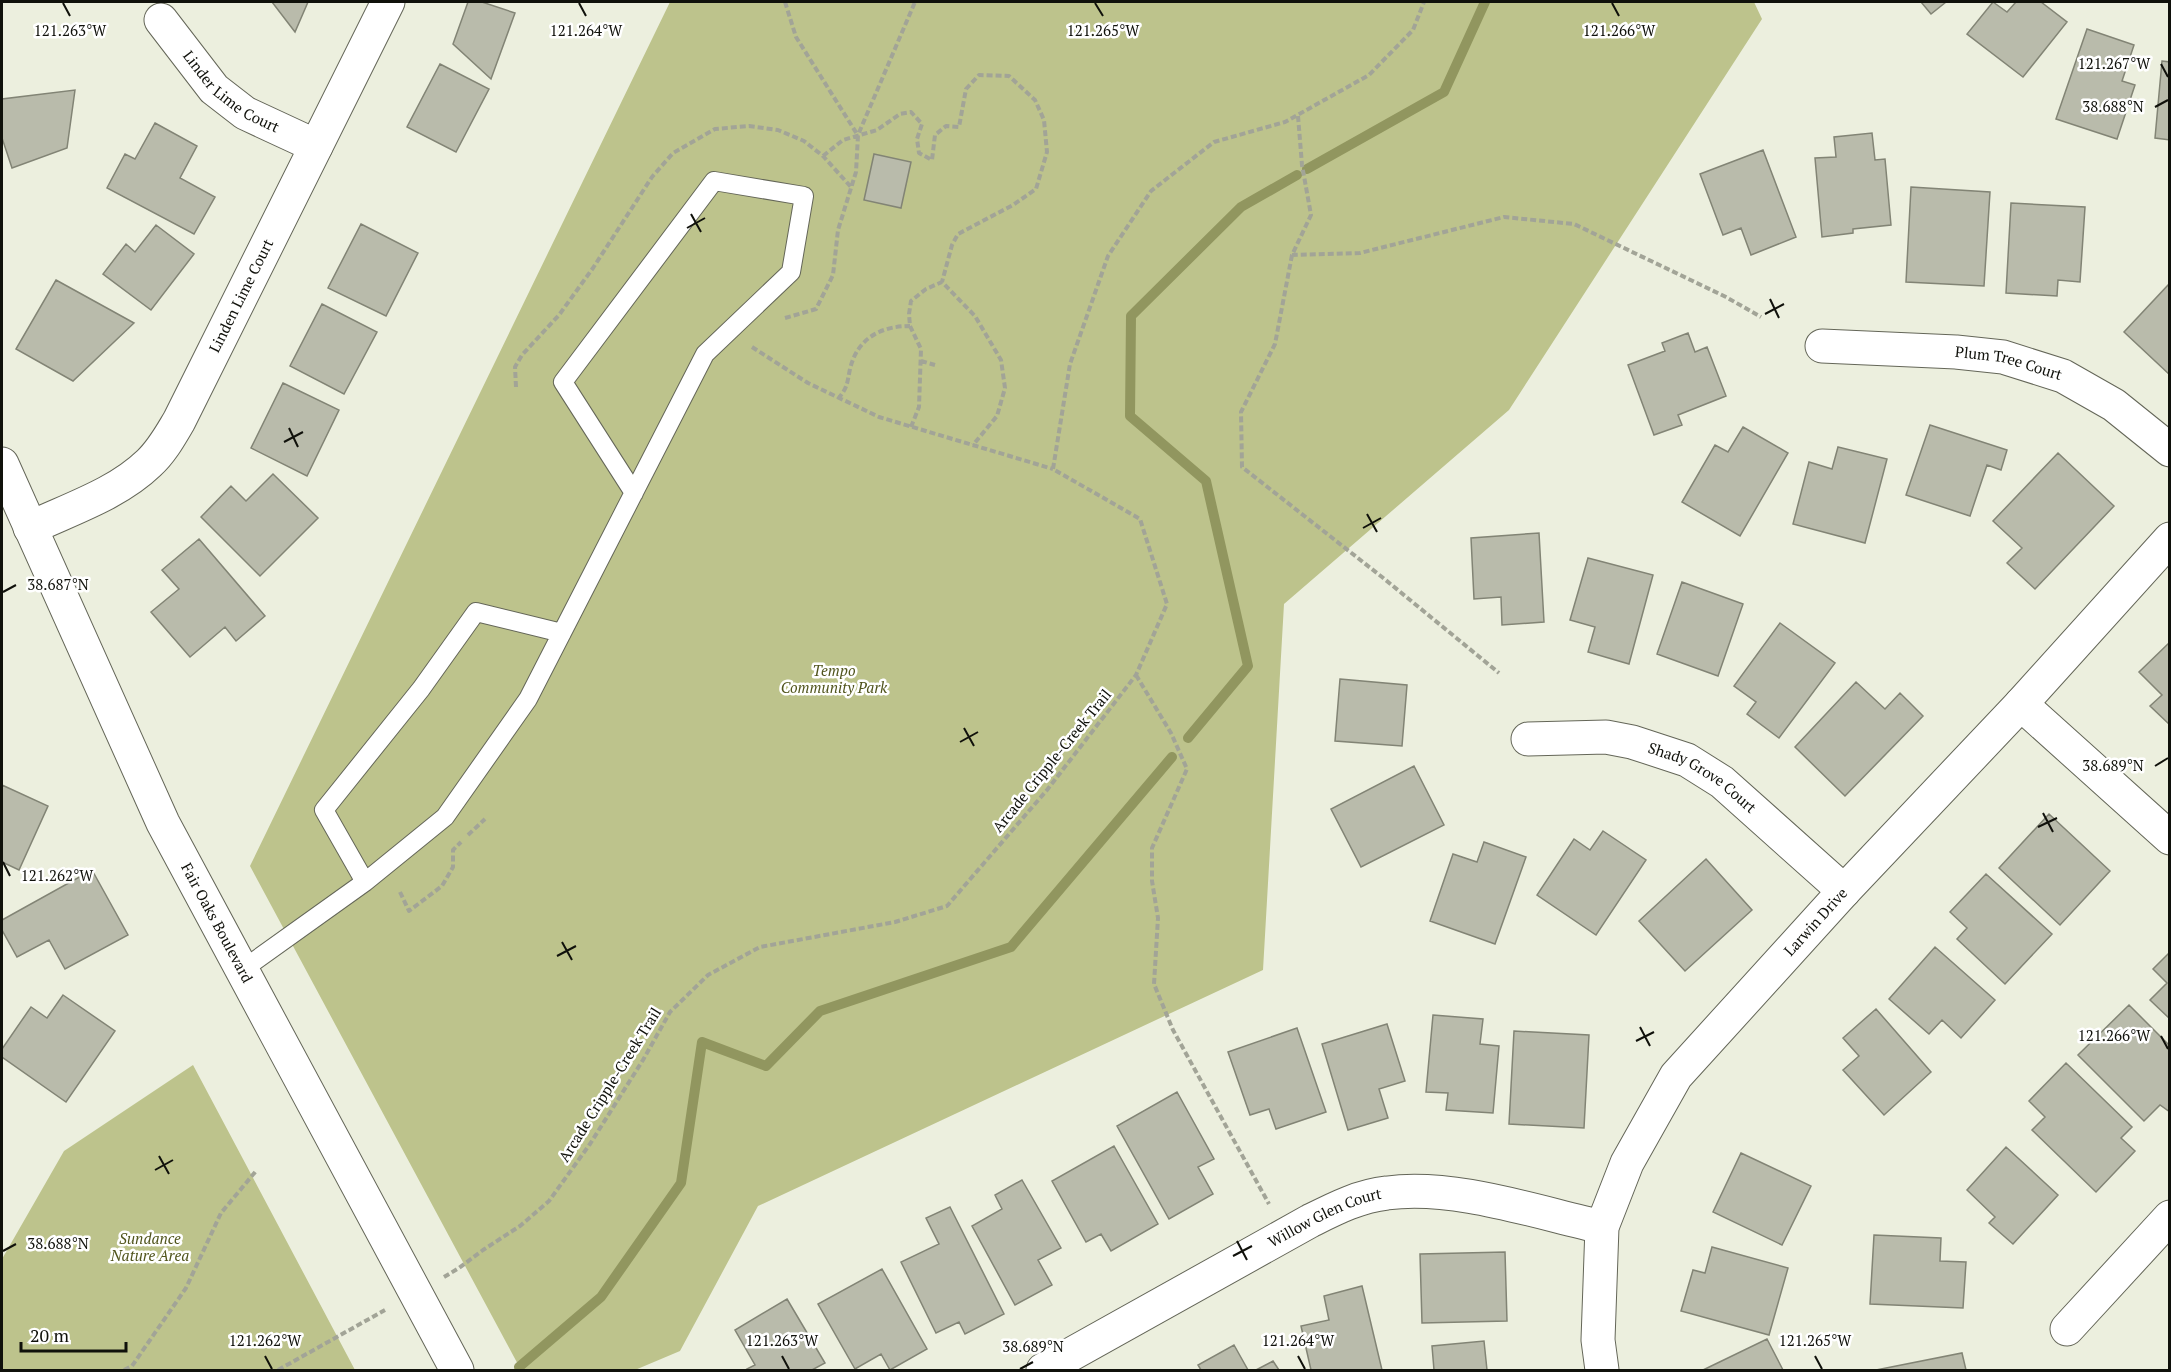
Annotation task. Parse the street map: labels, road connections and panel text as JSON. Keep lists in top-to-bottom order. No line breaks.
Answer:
{"streets":{"street":["Linder Lime Court","Linden Lime Court","Plum Tree Court","Shady Grove Court","Larwin Drive","Fair Oaks Boulevard","Willow Glen Court"],"path":["Arcade Cripple-Creek Trail"]},"crossings":[["Linder Lime Court","Linden Lime Court"],["Linden Lime Court","Fair Oaks Boulevard"],["Arcade Cripple-Creek Trail","Fair Oaks Boulevard"],["Shady Grove Court","Larwin Drive"],["Larwin Drive","Willow Glen Court"]],"parks":["Tempo Community Park","Sundance Nature Area"],"scale_bar":"20 m","coordinates":["121.263°W","121.264°W","121.265°W","121.266°W","121.267°W","38.688°N","38.687°N","38.689°N","121.262°W"]}
